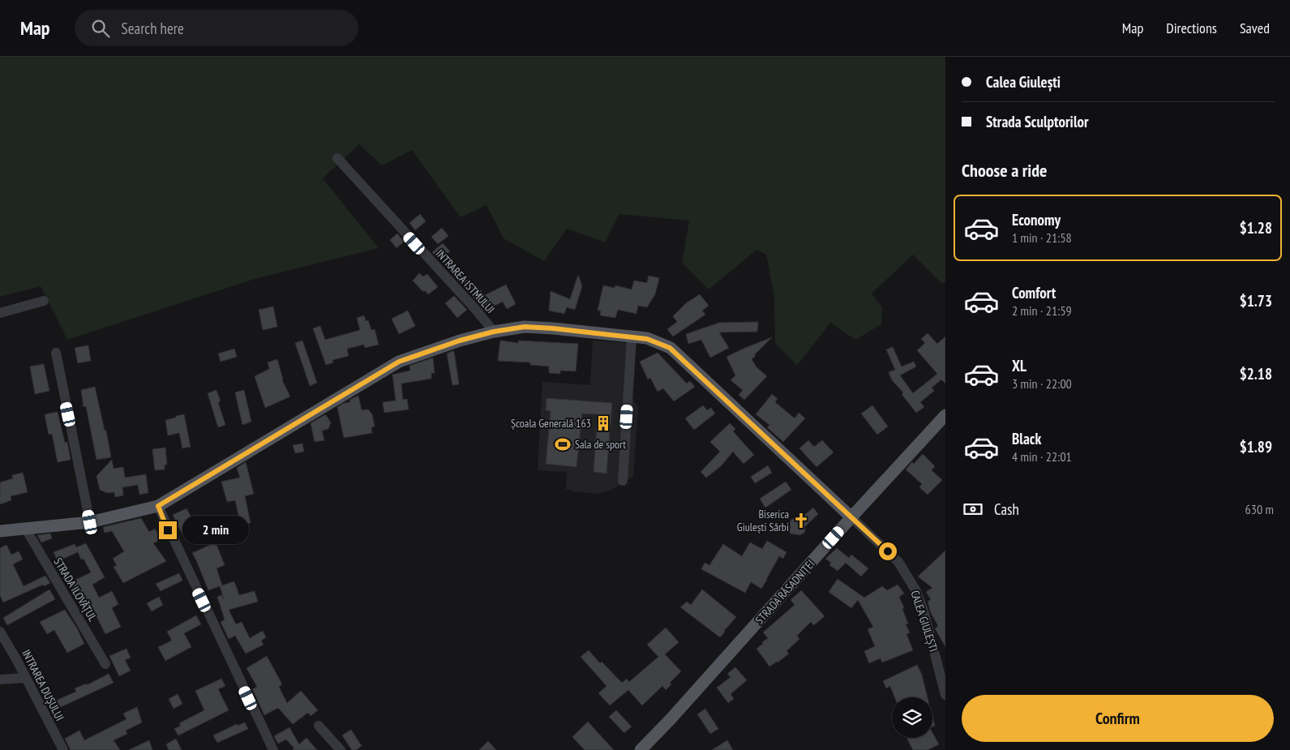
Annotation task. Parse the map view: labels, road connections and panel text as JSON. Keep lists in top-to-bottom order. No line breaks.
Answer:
{"streets":{"main road":["STRADA RĂSADNIȚEI","CALEA GIULEȘTI"],"street":["INTRAREA ISTMULUI","STRADA ILOVĂȚUL","INTRAREA DUȘULUI"]},"crossings":[["INTRAREA ISTMULUI","CALEA GIULEȘTI"],["STRADA ILOVĂȚUL","CALEA GIULEȘTI"],["STRADA RĂSADNIȚEI","CALEA GIULEȘTI"]],"places":{"building":["Școala Generală 163"],"sports":["Sala de sport"],"church":["Biserica Giulești Sârbi"]},"page":{"header":"Map","search":"Search here","nav":["Map","Directions","Saved"],"banner":["Calea Giulești","Strada Sculptorilor"],"heading":"Choose a ride","list":[{"name":"Economy","note":"1 min · 21:58","value":"$1.28"},{"name":"Comfort","note":"2 min · 21:59","value":"$1.73"},{"name":"XL","note":"3 min · 22:00","value":"$2.18"},{"name":"Black","note":"4 min · 22:01","value":"$1.89"}],"pay":["Cash","630 m"],"bubble":"2 min","buttons":"Confirm"}}
